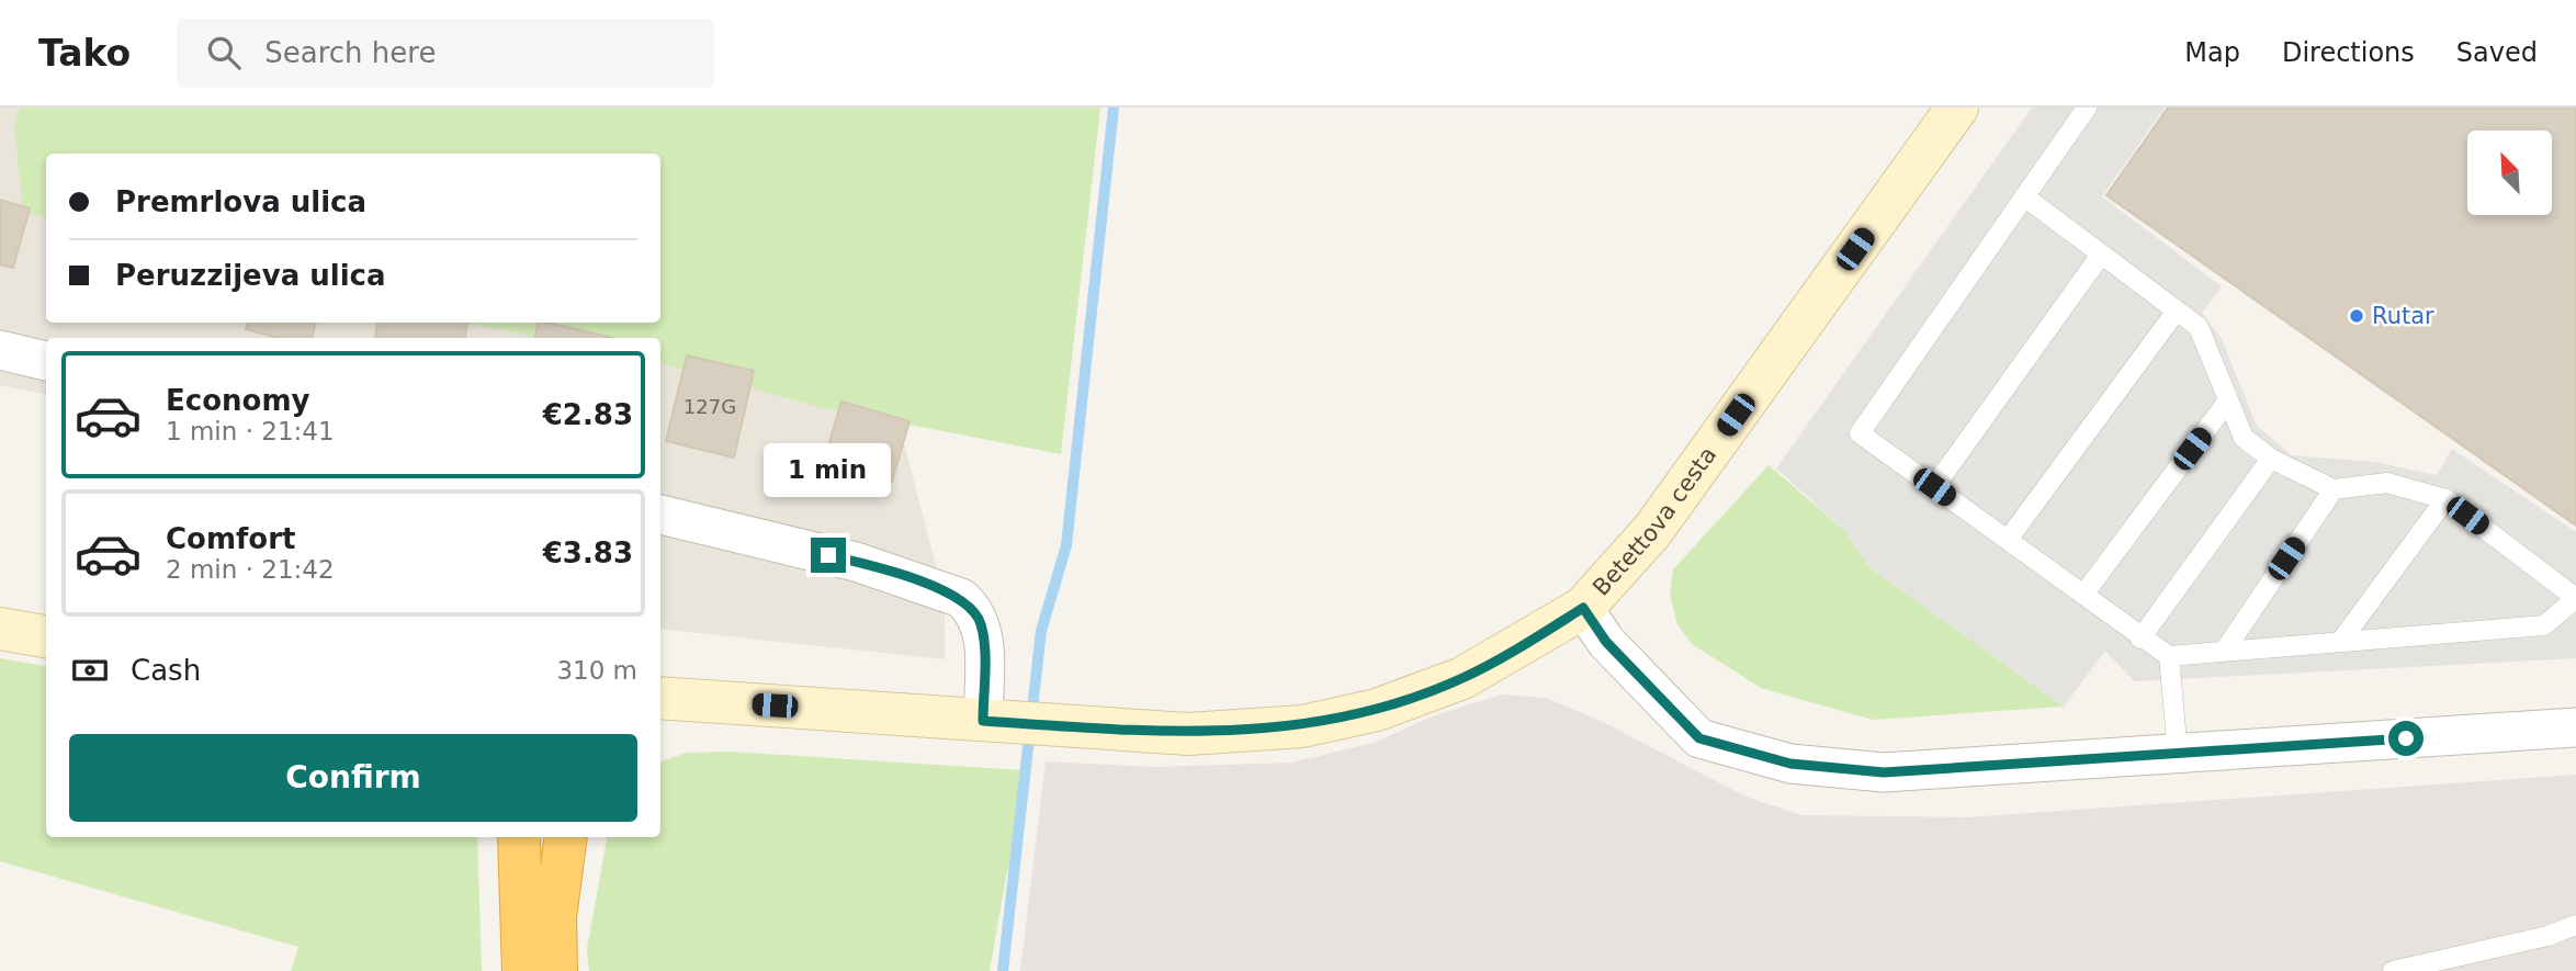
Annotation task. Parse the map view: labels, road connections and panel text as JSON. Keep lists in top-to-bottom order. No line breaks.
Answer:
{"streets":{"street":["Betettova cesta"]},"places":["Rutar"],"house_numbers":["127G"],"north":"top left","page":{"header":"Tako","search":"Search here","nav":["Map","Directions","Saved"],"banner":["Premrlova ulica","Peruzzijeva ulica"],"list":[{"name":"Economy","note":"1 min · 21:41","value":"€2.83"},{"name":"Comfort","note":"2 min · 21:42","value":"€3.83"}],"bubble":"1 min","pay":["Cash","310 m"],"buttons":"Confirm"}}
